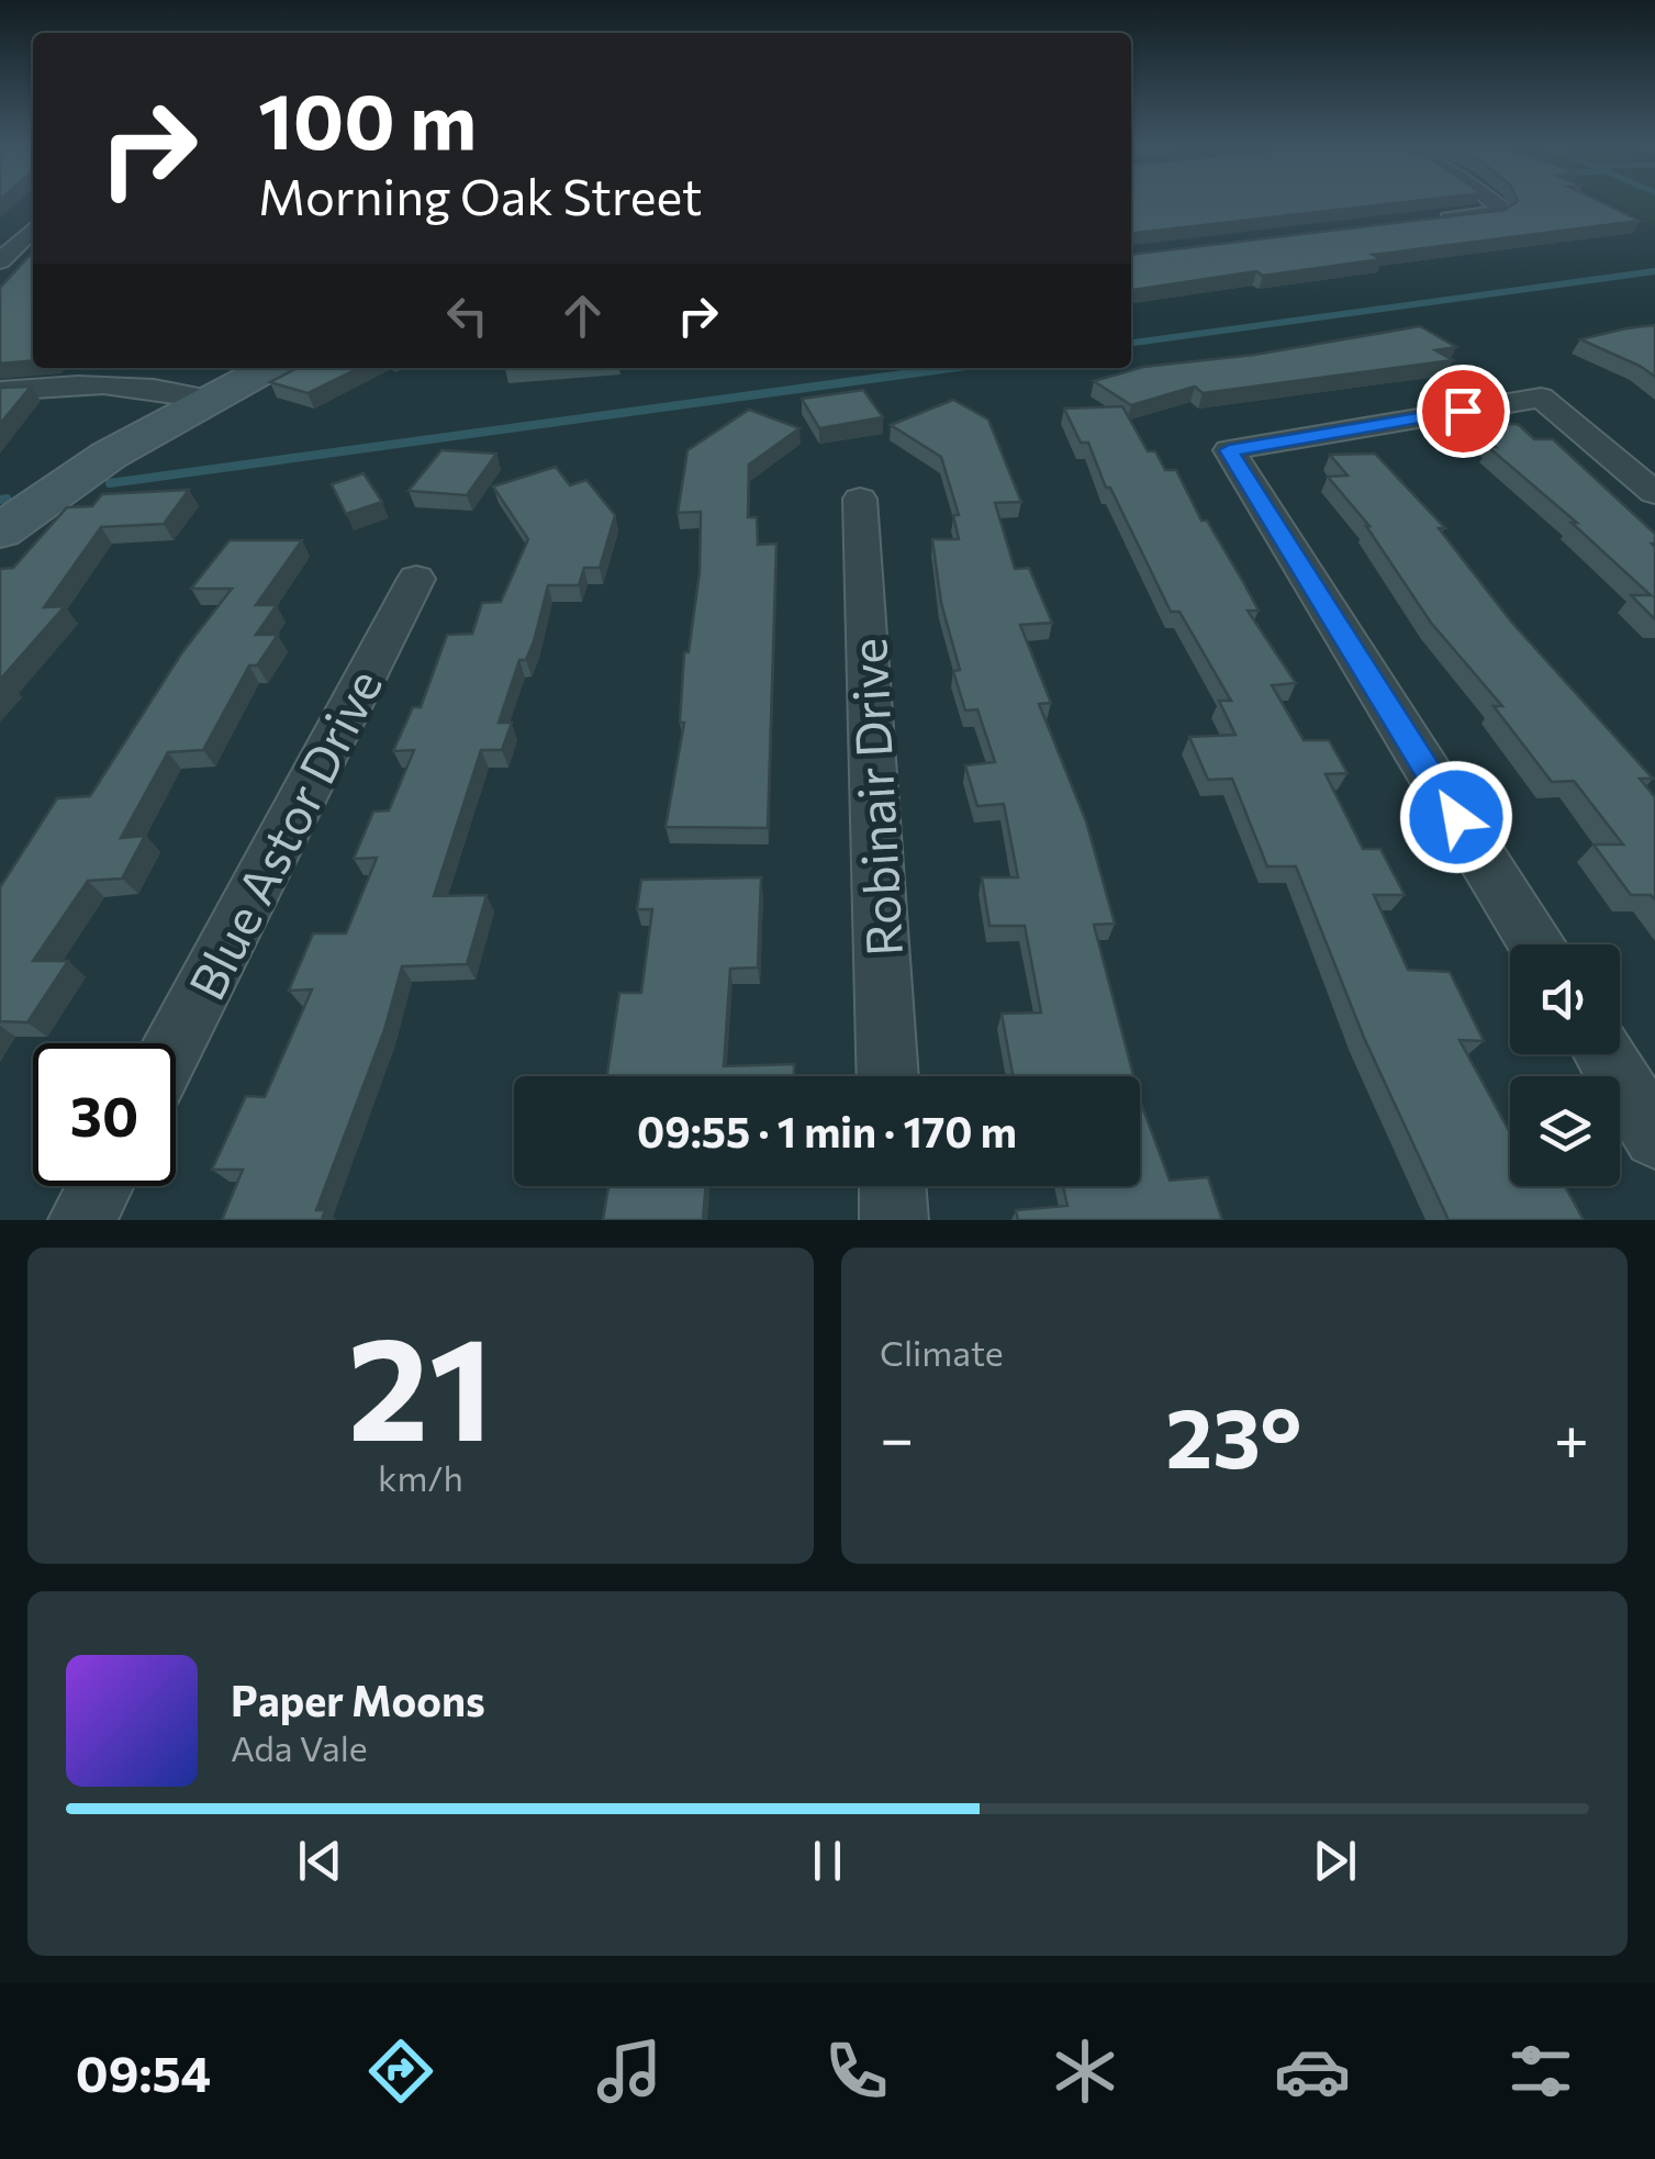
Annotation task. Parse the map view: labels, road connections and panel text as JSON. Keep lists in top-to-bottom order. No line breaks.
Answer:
{"streets":{"street":["Robinair Drive","Blue Astor Drive"]},"page":{"turn":["100 m","Morning Oak Street"],"limit":"30","trip":"09:55 · 1 min · 170 m","tile":[["21","km/h"],"Climate"],"heat":["−","23°","+"],"song":["Paper Moons","Ada Vale"],"tabs":"09:54"}}
